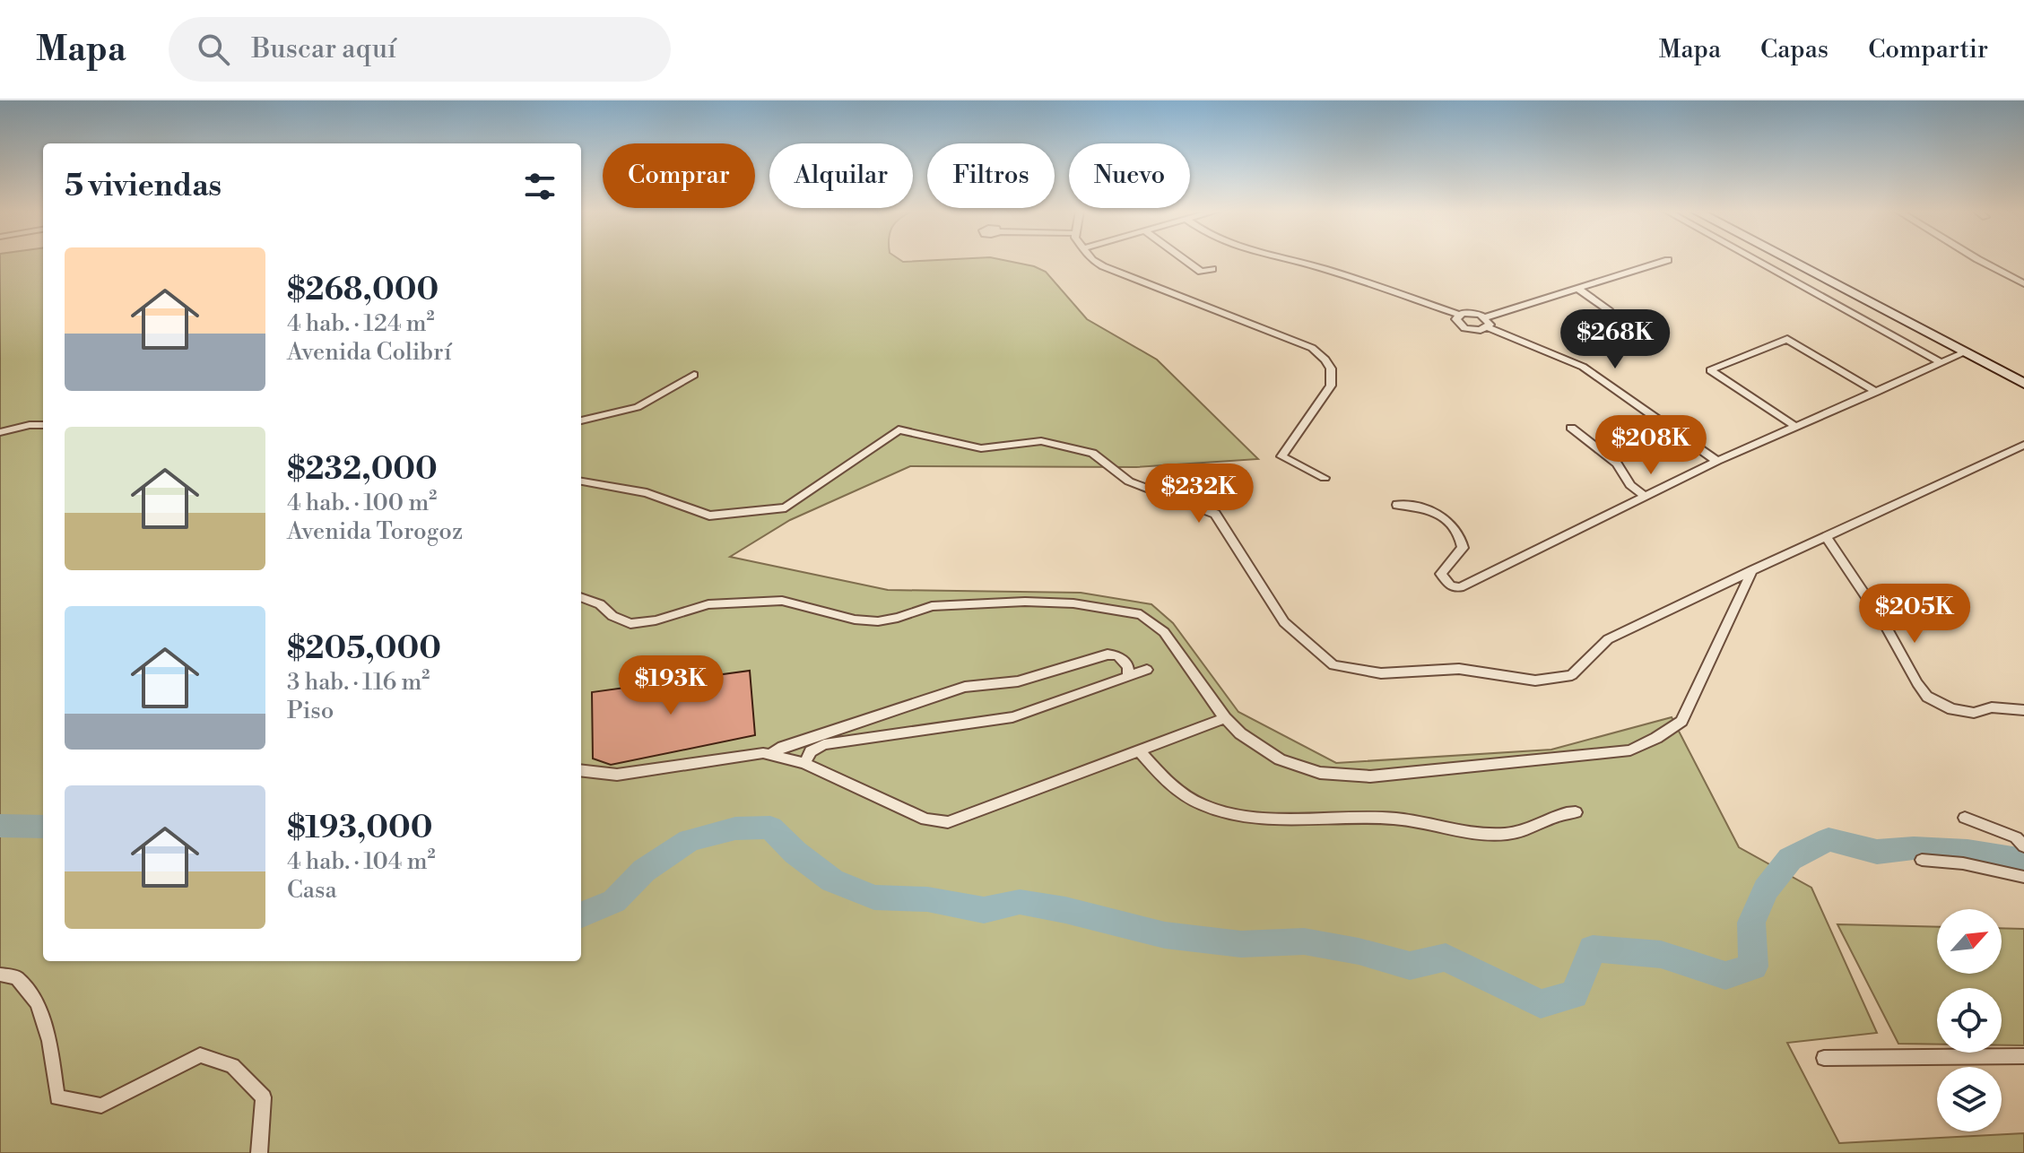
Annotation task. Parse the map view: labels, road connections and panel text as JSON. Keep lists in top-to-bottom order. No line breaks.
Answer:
{"north":"top right","page":{"header":"Mapa","search":"Buscar aquí","nav":["Mapa","Capas","Compartir"],"chip":["Comprar","Alquilar","Filtros","Nuevo"],"heading":"5 viviendas","list":[{"name":"$268,000","note":"4 hab. · 124 m² · Avenida Colibrí"},{"name":"$232,000","note":"4 hab. · 100 m² · Avenida Torogoz"},{"name":"$205,000","note":"3 hab. · 116 m² · Piso"},{"name":"$193,000","note":"4 hab. · 104 m² · Casa"}],"price":["$268K","$208K","$232K","$205K","$193K"]}}
